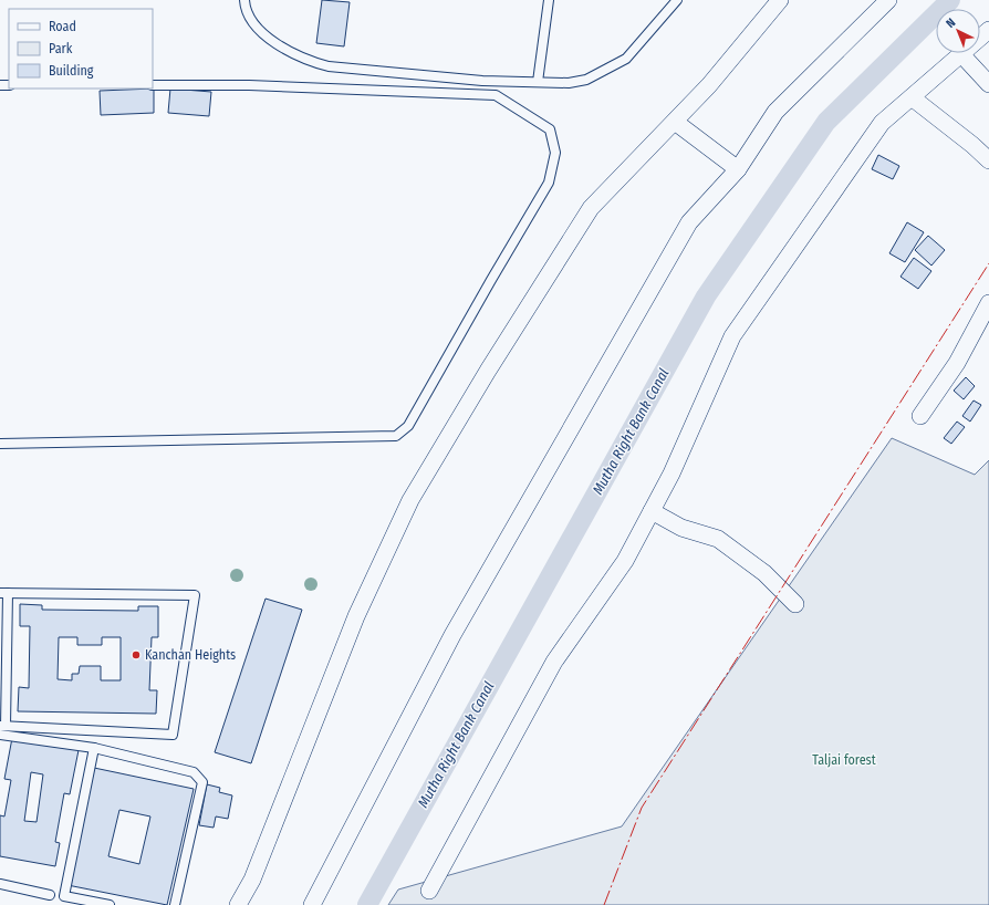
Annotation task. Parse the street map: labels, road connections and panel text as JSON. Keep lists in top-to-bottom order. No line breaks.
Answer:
{"water":["Mutha Right Bank Canal"],"parks":["Taljai forest"],"places":["Kanchan Heights"],"legend":["Road","Park","Building"],"north":"top left"}
